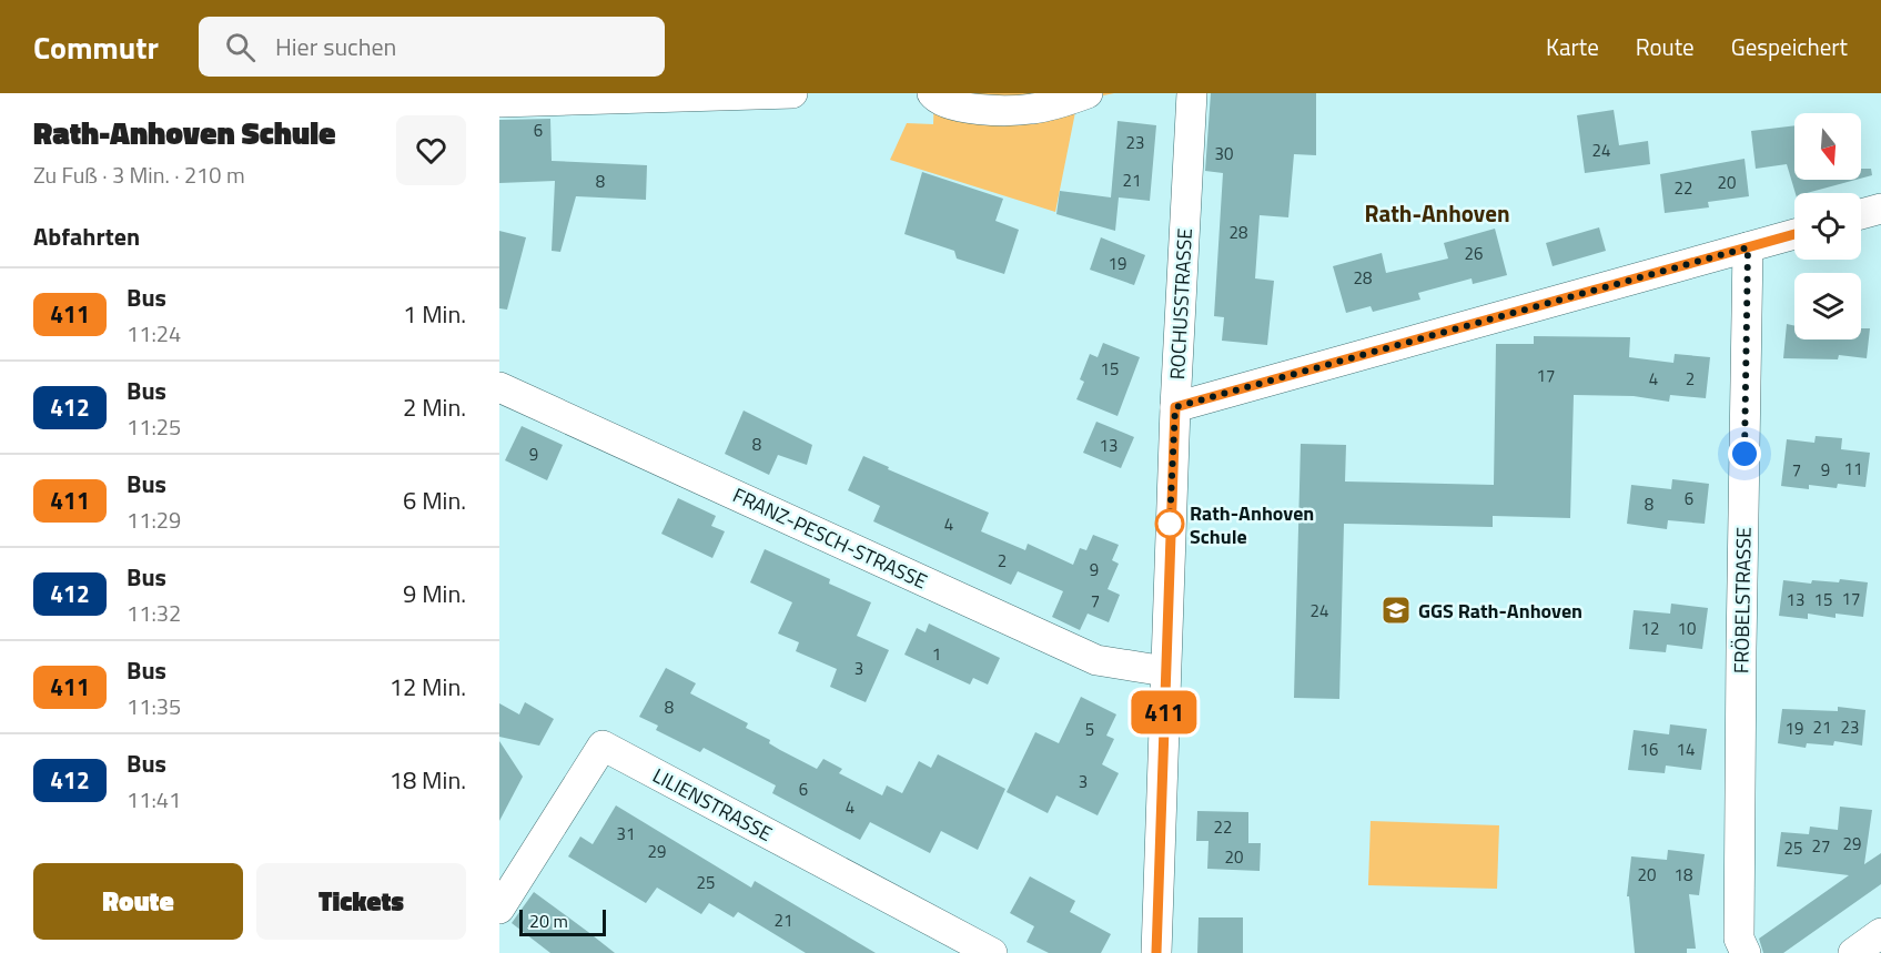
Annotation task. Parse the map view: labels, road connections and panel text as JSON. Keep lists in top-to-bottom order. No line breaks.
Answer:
{"streets":{"street":["ROCHUSSTRASSE","FRANZ-PESCH-STRASSE","FRÖBELSTRASSE","LILIENSTRASSE"]},"crossings":[["ROCHUSSTRASSE","FRANZ-PESCH-STRASSE"]],"districts":["Rath-Anhoven"],"places":{"other":["Rath-Anhoven Schule"],"school or university":["GGS Rath-Anhoven"]},"lines":["bus line 411"],"house_numbers":["6","23","24","30","21","8","20","22","28","26","19","28","15","17","4","2","8","13","9","11","7","9","6","8","4","2","9","17","13","15","7","24","12","10","1","3","8","21","23","19","5","16","14","3","6","4","22","31","29","27","25","29","20","20","18","25","21"],"scale_bar":"20 m","north":"bottom","page":{"header":"Commutr","search":"Hier suchen","nav":["Karte","Route","Gespeichert"],"heading":[["Rath-Anhoven Schule","Zu Fuß · 3 Min. · 210 m"],"Abfahrten"],"on_map":"411","list":[{"mark":"411","name":"Bus","note":"11:24","value":"1 Min."},{"mark":"412","name":"Bus","note":"11:25","value":"2 Min."},{"mark":"411","name":"Bus","note":"11:29","value":"6 Min."},{"mark":"412","name":"Bus","note":"11:32","value":"9 Min."},{"mark":"411","name":"Bus","note":"11:35","value":"12 Min."},{"mark":"412","name":"Bus","note":"11:41","value":"18 Min."}],"buttons":["Route","Tickets"],"scale":"20 m"}}
